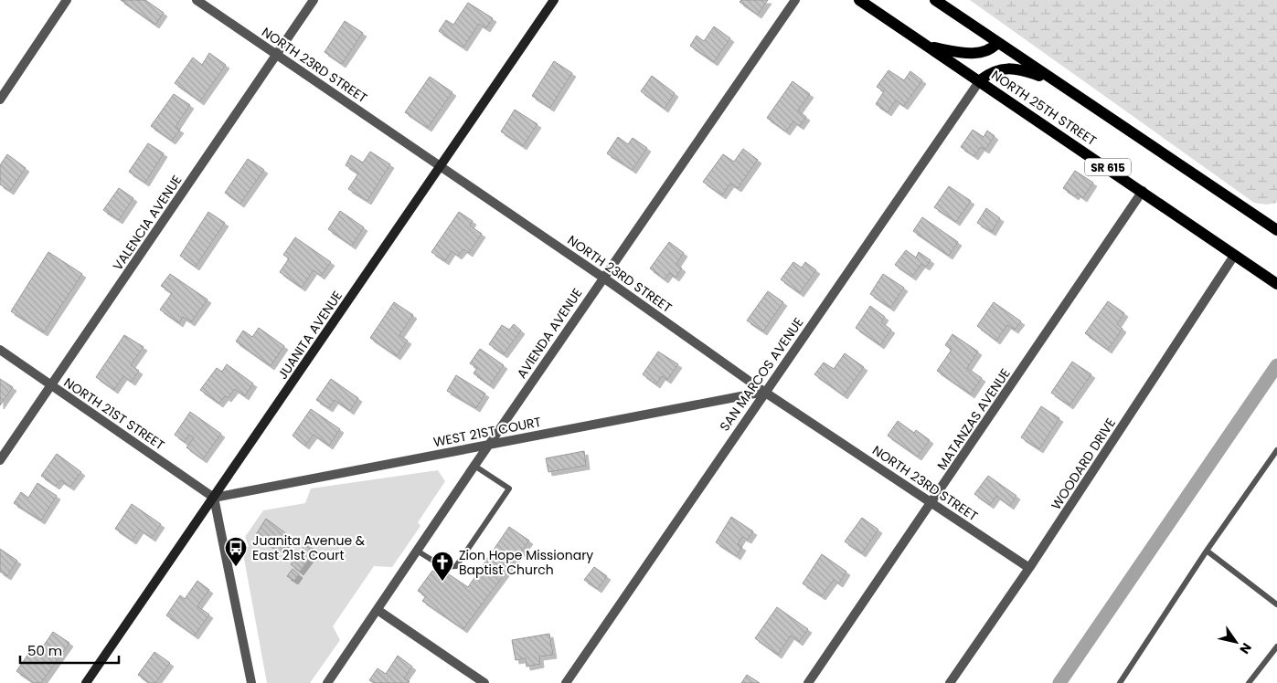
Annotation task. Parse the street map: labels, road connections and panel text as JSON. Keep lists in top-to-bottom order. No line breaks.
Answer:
{"streets":{"main road":["NORTH 25TH STREET","SR 615"],"street":["NORTH 23RD STREET","VALENCIA AVENUE","AVIENDA AVENUE","JUANITA AVENUE","SAN MARCOS AVENUE","NORTH 21ST STREET","MATANZAS AVENUE","WEST 21ST COURT","WOODARD DRIVE"]},"crossings":[["NORTH 23RD STREET","VALENCIA AVENUE"],["NORTH 23RD STREET","AVIENDA AVENUE"],["NORTH 23RD STREET","JUANITA AVENUE"],["NORTH 23RD STREET","SAN MARCOS AVENUE"],["NORTH 23RD STREET","MATANZAS AVENUE"],["NORTH 23RD STREET","WEST 21ST COURT"],["NORTH 23RD STREET","WOODARD DRIVE"],["NORTH 25TH STREET","SR 615"],["NORTH 25TH STREET","SAN MARCOS AVENUE"],["NORTH 25TH STREET","MATANZAS AVENUE"],["NORTH 25TH STREET","WOODARD DRIVE"],["SR 615","WOODARD DRIVE"],["VALENCIA AVENUE","NORTH 21ST STREET"],["AVIENDA AVENUE","WEST 21ST COURT"],["JUANITA AVENUE","NORTH 21ST STREET"],["JUANITA AVENUE","WEST 21ST COURT"],["SAN MARCOS AVENUE","WEST 21ST COURT"],["NORTH 21ST STREET","WEST 21ST COURT"]],"places":{"bus stop":["Juanita Avenue & East 21st Court"],"church":["Zion Hope Missionary Baptist Church"]},"scale_bar":"50 m","north":"bottom right"}
